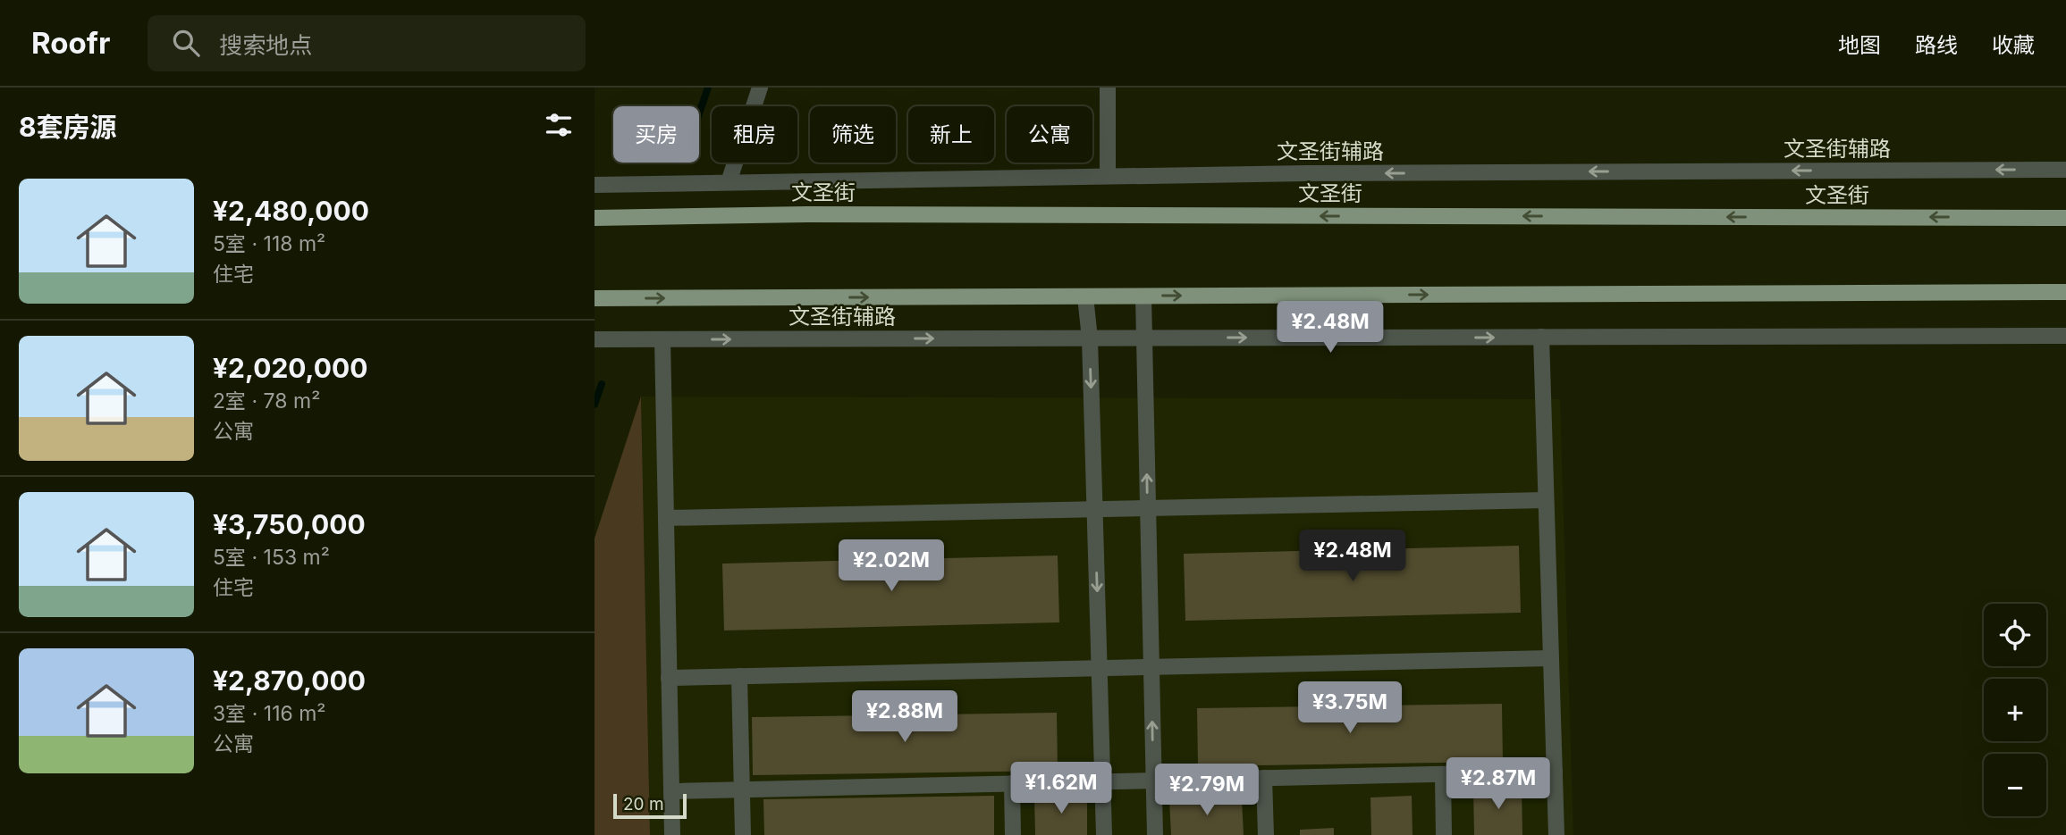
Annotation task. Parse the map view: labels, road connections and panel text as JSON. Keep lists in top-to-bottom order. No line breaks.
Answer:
{"streets":{"main road":["文圣街"],"street":["文圣街辅路"]},"scale_bar":"20 m","page":{"header":"Roofr","search":"搜索地点","nav":["地图","路线","收藏"],"heading":"8套房源","chip":["买房","租房","筛选","新上","公寓"],"list":[{"name":"¥2,480,000","note":"5室 · 118 m² · 住宅"},{"name":"¥2,020,000","note":"2室 · 78 m² · 公寓"},{"name":"¥3,750,000","note":"5室 · 153 m² · 住宅"},{"name":"¥2,870,000","note":"3室 · 116 m² · 公寓"}],"price":["¥2.48M","¥2.48M","¥2.02M","¥3.75M","¥2.88M","¥2.87M","¥1.62M","¥2.79M"],"map_buttons":["+","−"],"scale":"20 m"}}
